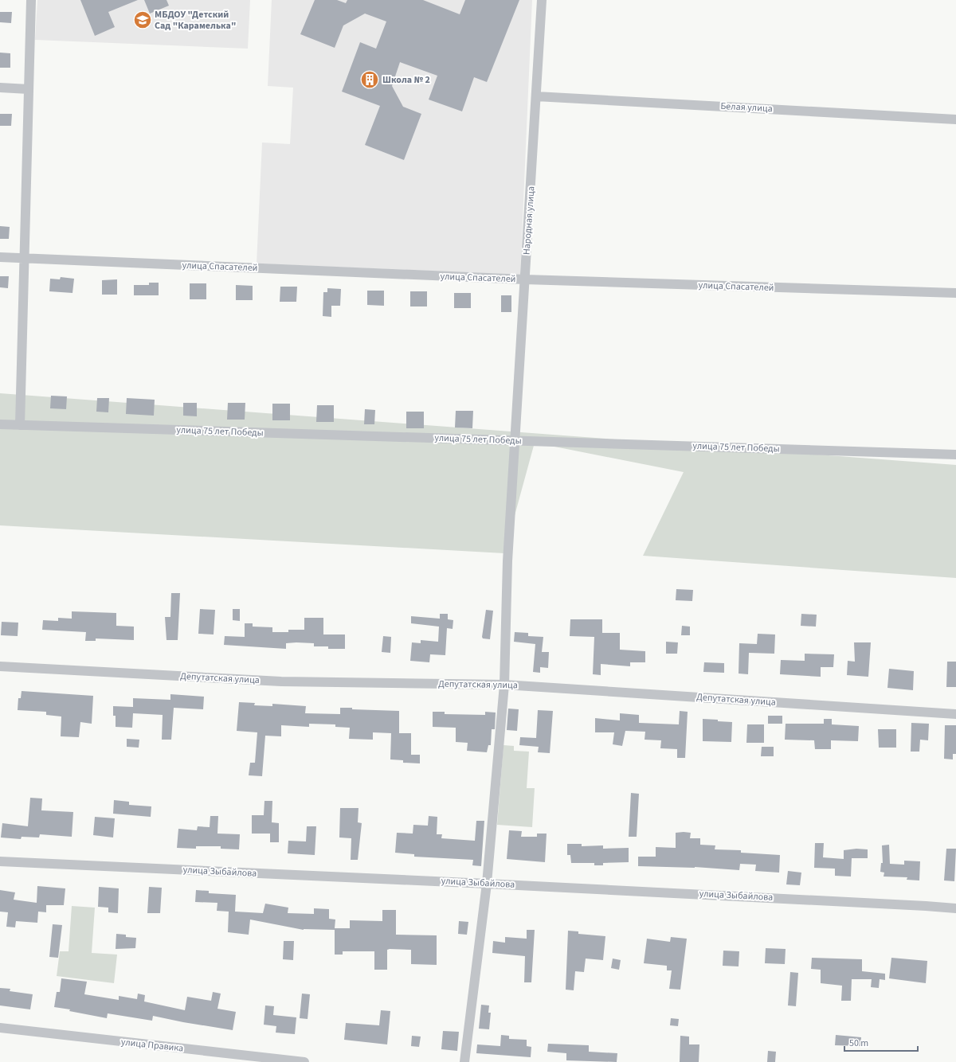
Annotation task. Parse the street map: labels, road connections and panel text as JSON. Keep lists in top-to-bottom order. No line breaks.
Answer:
{"streets":{"street":["Белая улица","Народная улица","улица Спасателей","улица 75 лет Победы","Депутатская улица","улица Зыбайлова","улица Правика"]},"crossings":[["Белая улица","Народная улица"],["Народная улица","улица Спасателей"],["Народная улица","улица 75 лет Победы"],["Народная улица","Депутатская улица"],["Народная улица","улица Зыбайлова"]],"places":{"school or university":["МБДОУ \"Детский Сад \"Карамелька\""],"building":["Школа № 2"]},"scale_bar":"50 m"}
